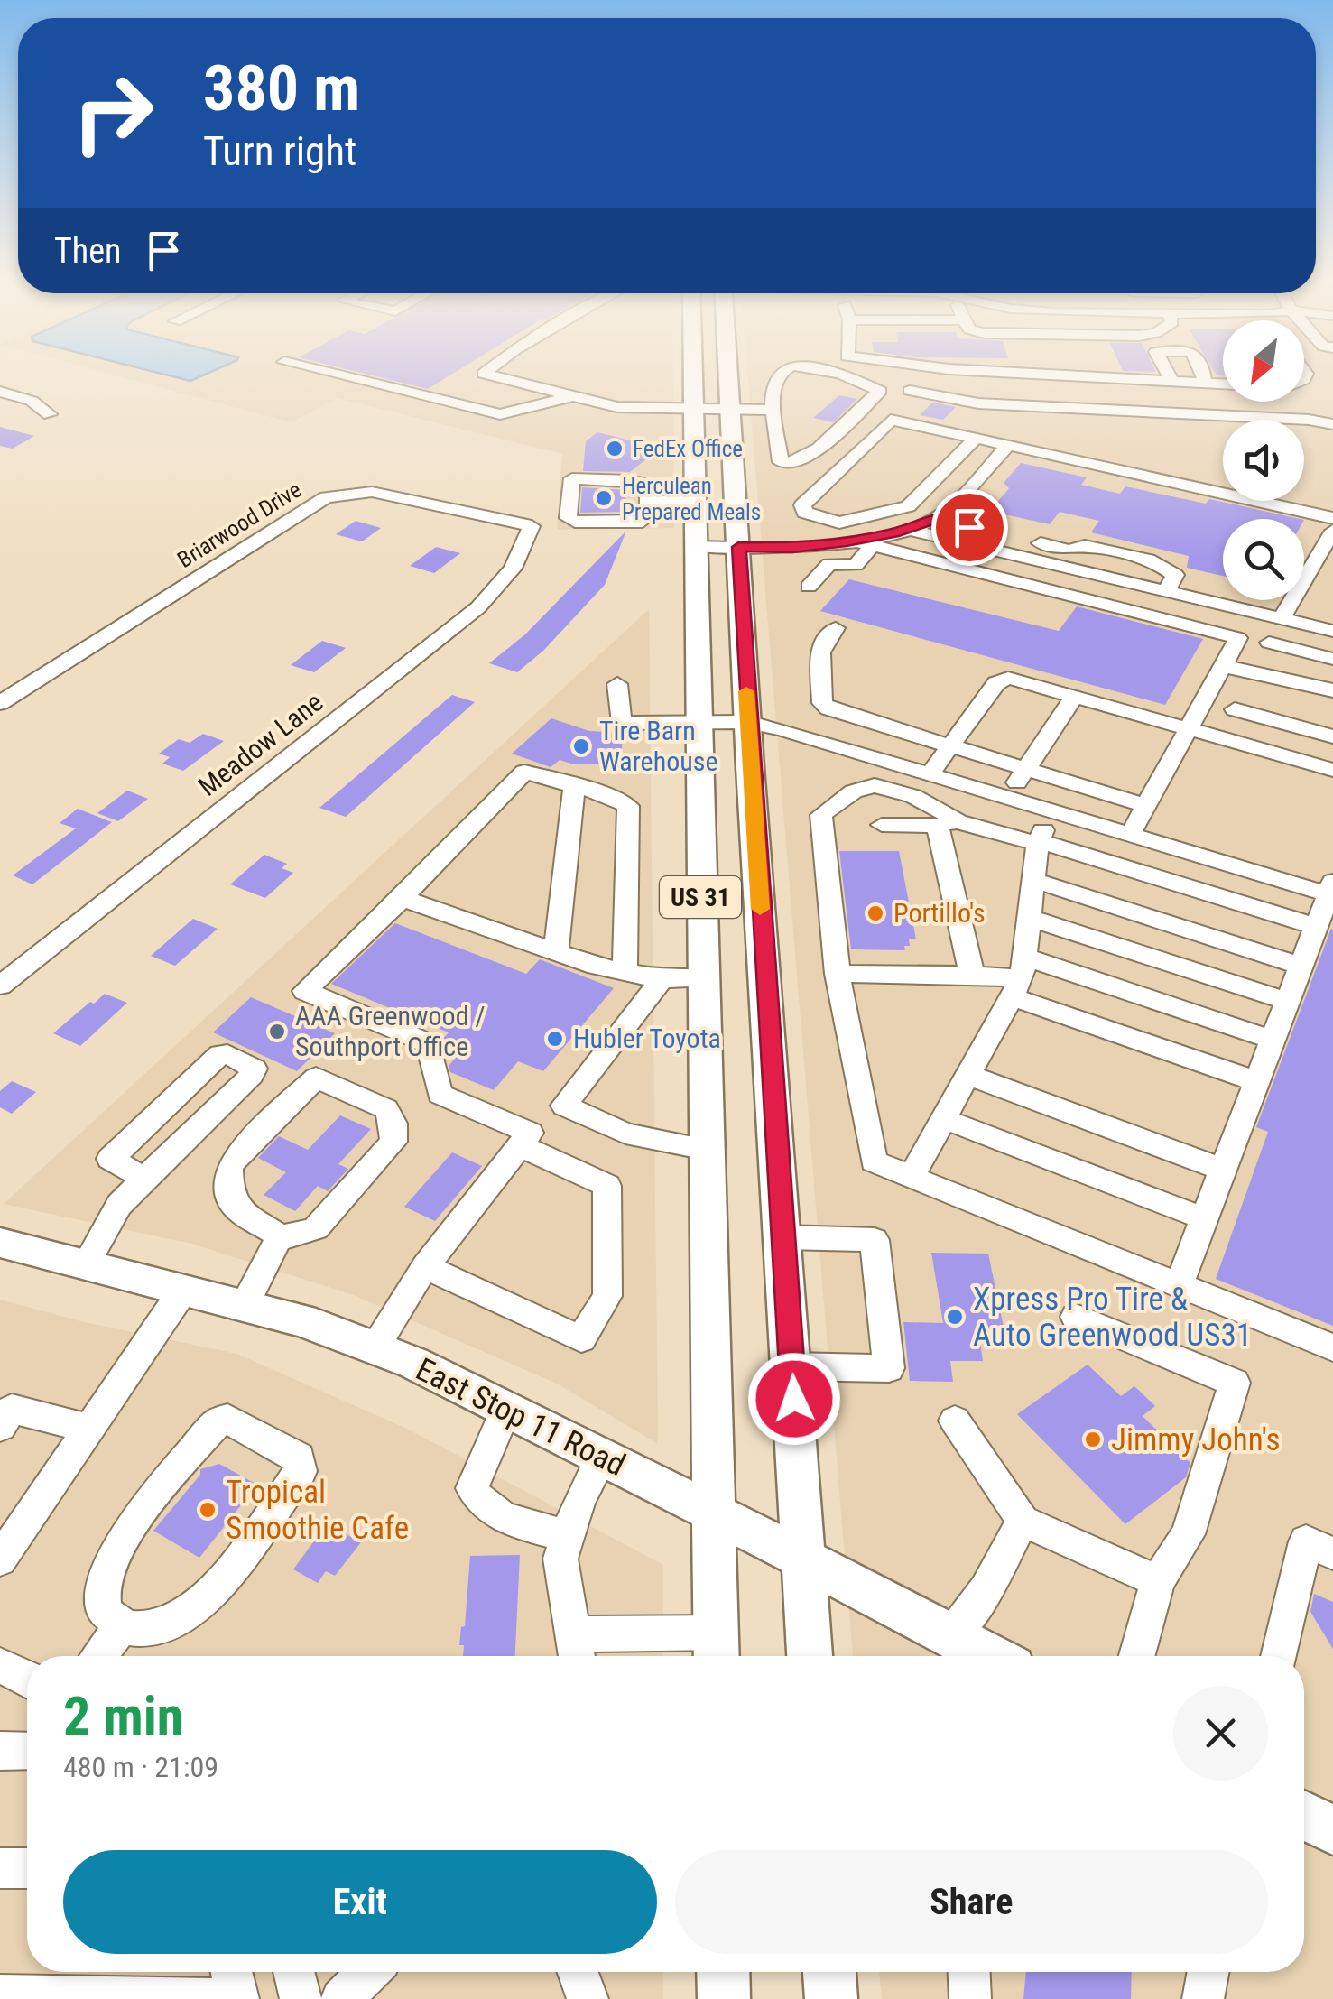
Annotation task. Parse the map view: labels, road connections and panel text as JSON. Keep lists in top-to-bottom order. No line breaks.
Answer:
{"streets":{"main road":["US 31","East Stop 11 Road"],"street":["Briarwood Drive","Meadow Lane"]},"crossings":[["Briarwood Drive","Meadow Lane"],["US 31","East Stop 11 Road"]],"places":["FedEx Office","Herculean Prepared Meals","Tire Barn Warehouse","Portillo's","AAA Greenwood / Southport Office","Hubler Toyota","Xpress Pro Tire & Auto Greenwood US31","Jimmy John's","Tropical Smoothie Cafe"],"north":"bottom left","page":{"turn":["380 m","Turn right"],"then":"Then","heading":["2 min","480 m · 21:09"],"buttons":["Exit","Share"]}}
